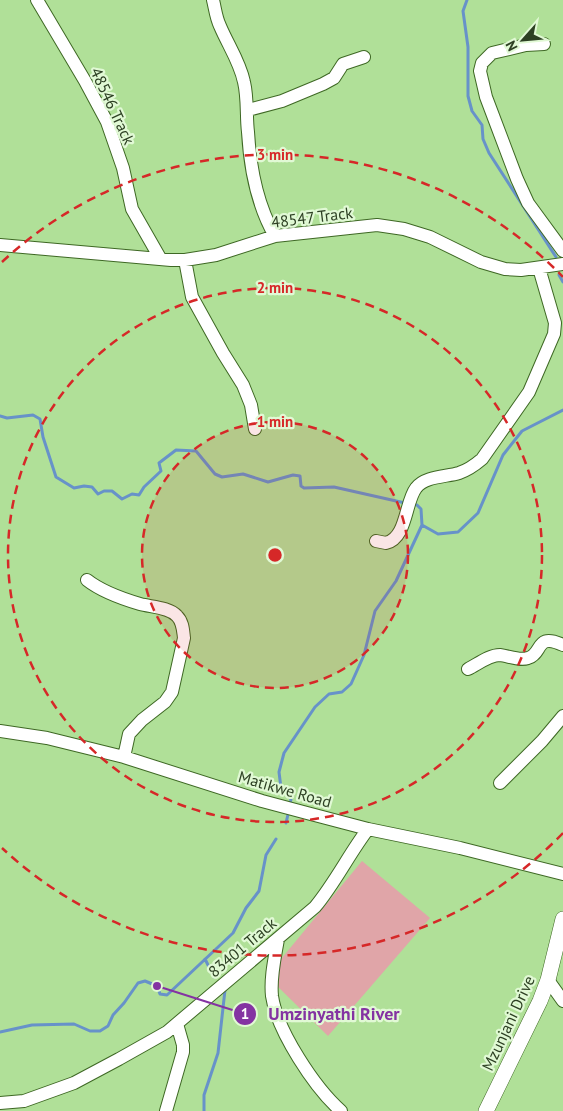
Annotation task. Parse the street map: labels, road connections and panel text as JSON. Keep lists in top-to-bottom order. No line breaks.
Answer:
{"streets":{"main road":["Mzunjani Drive"],"street":["48546 Track","48547 Track","Matikwe Road","83401 Track"]},"crossings":[["48546 Track","48547 Track"],["Matikwe Road","83401 Track"]],"places":["Umzinyathi River"],"north":"bottom left","rings":["3 min","2 min","1 min"]}
